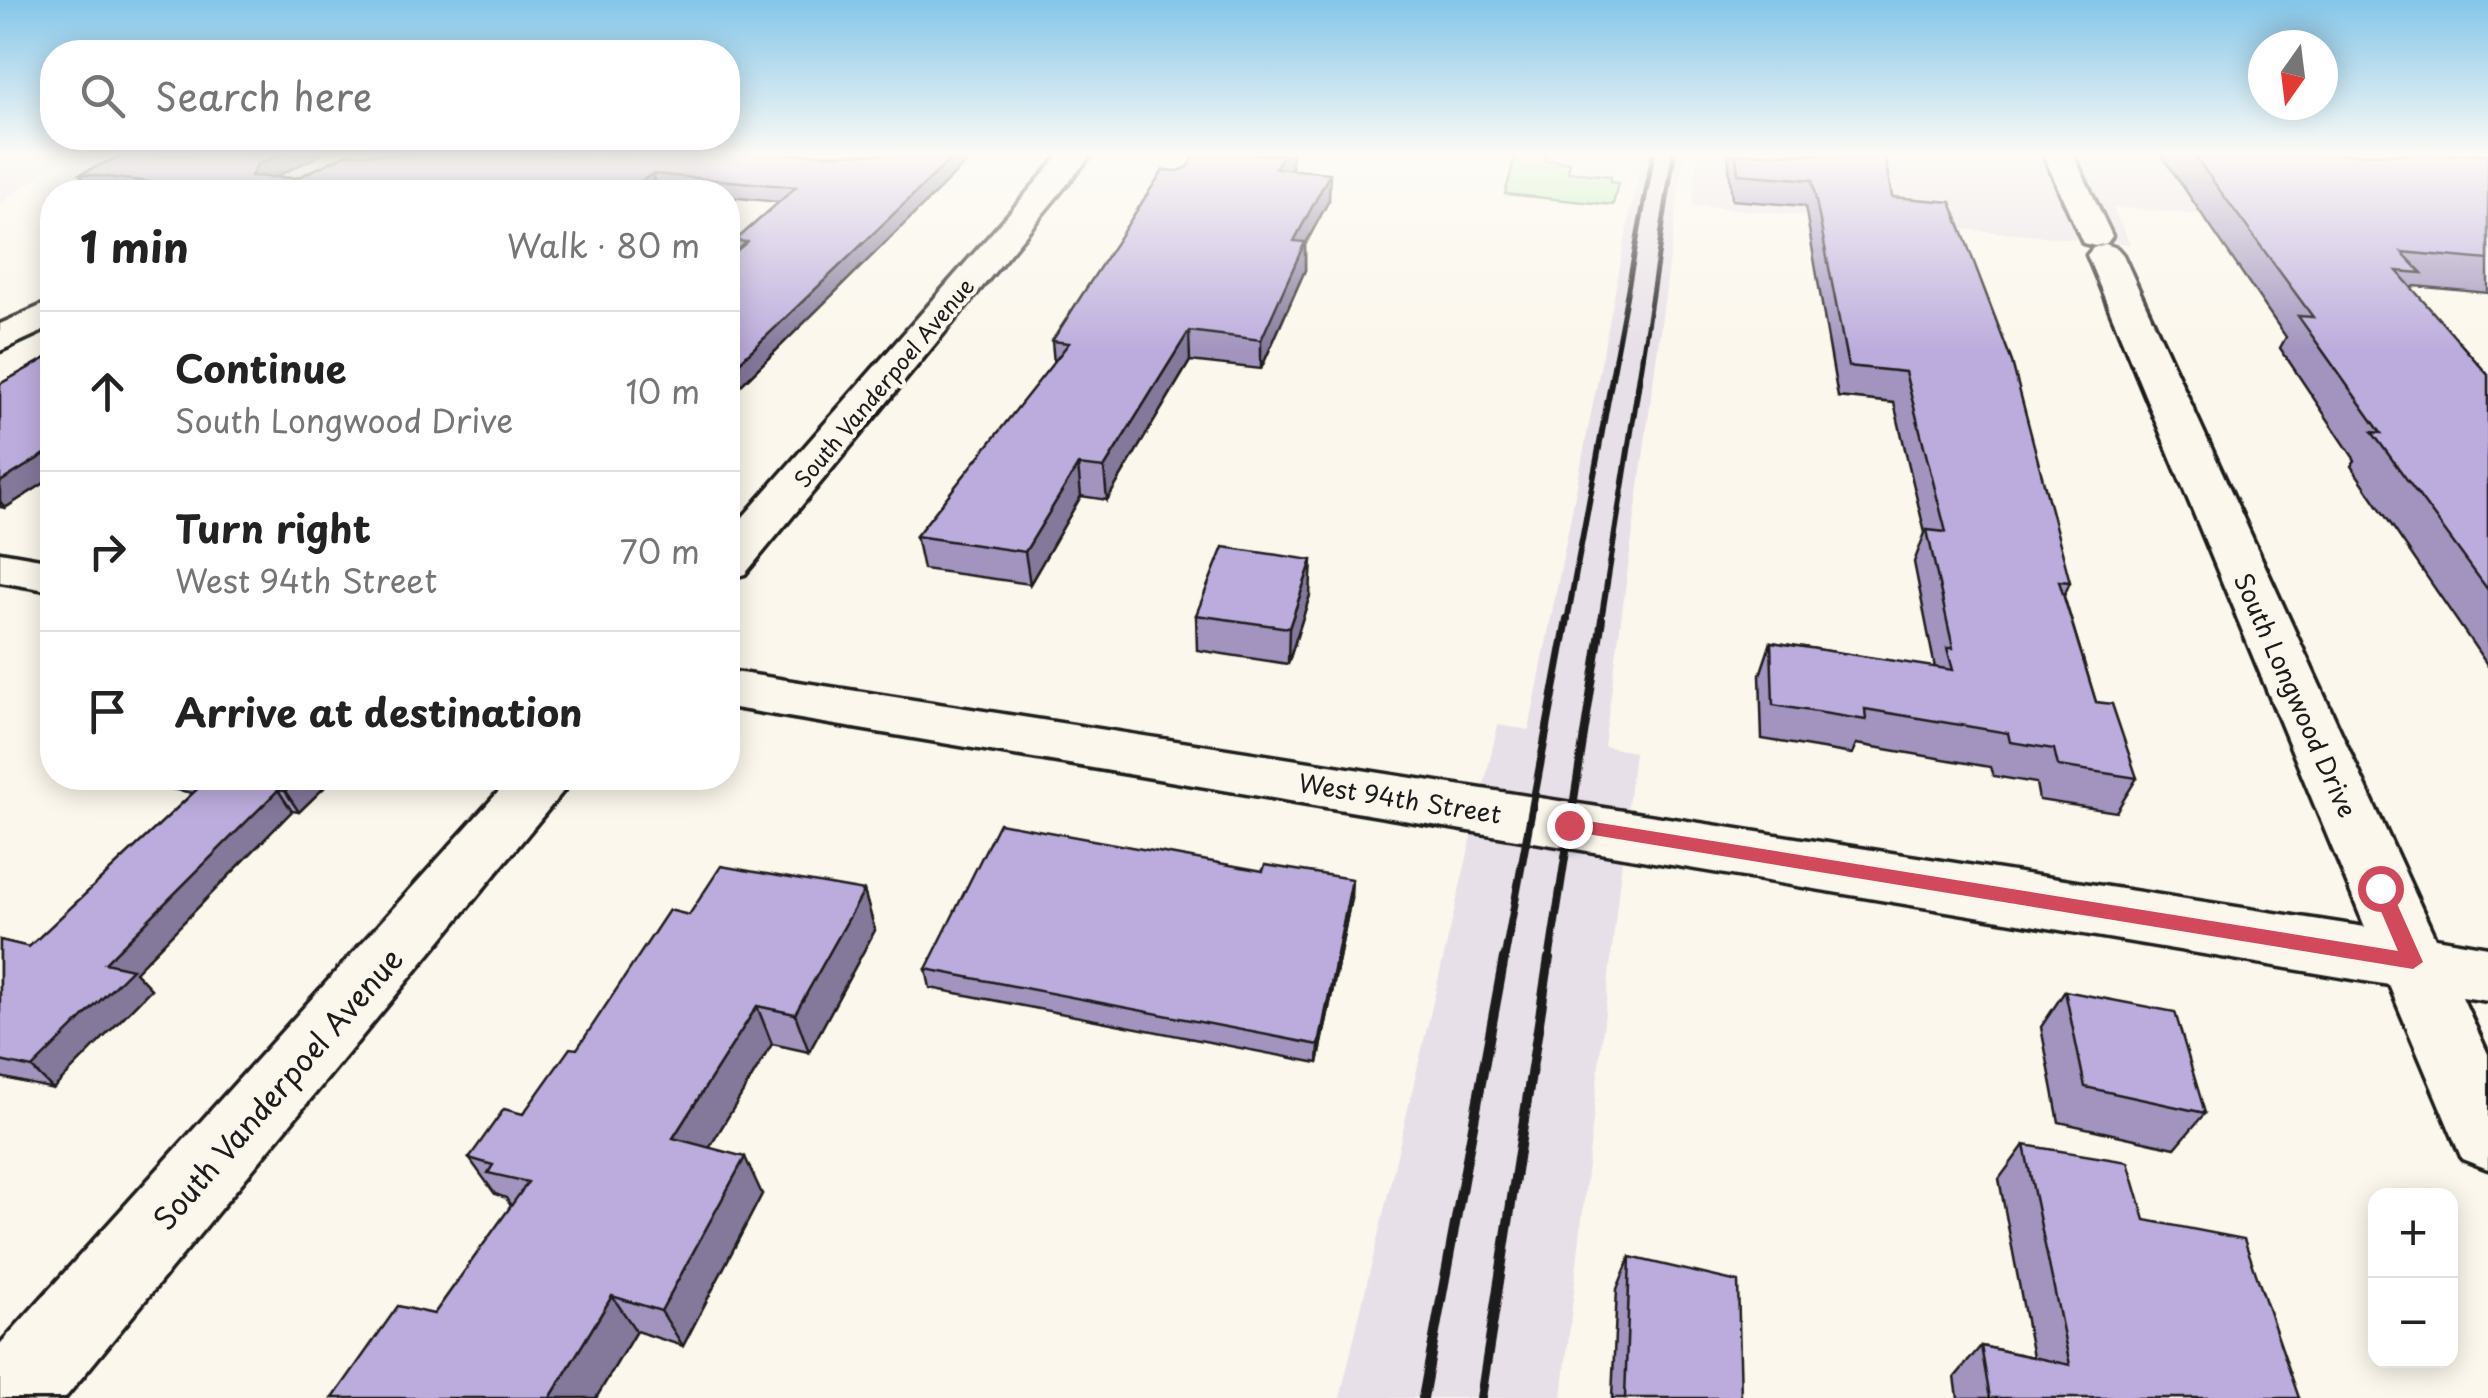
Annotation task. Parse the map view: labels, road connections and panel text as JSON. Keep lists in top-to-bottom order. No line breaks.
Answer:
{"streets":{"street":["South Vanderpoel Avenue","South Longwood Drive","West 94th Street"]},"crossings":[["South Longwood Drive","West 94th Street"]],"north":"bottom","page":{"search":"Search here","heading":["1 min","Walk · 80 m"],"list":[["Continue","South Longwood Drive","10 m"],["Turn right","West 94th Street","70 m"],"Arrive at destination"],"map_buttons":["+","−"]}}
